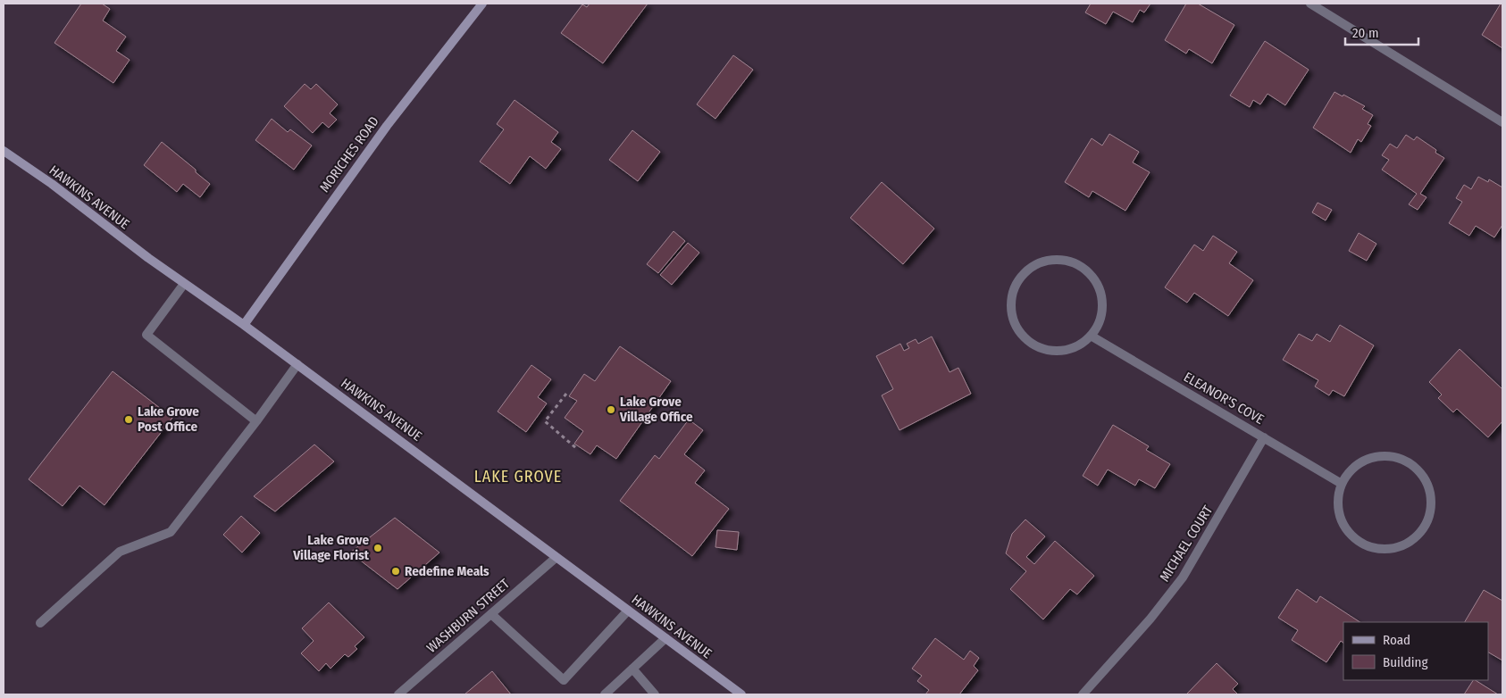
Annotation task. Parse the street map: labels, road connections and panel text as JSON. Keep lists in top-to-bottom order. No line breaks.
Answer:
{"streets":{"street":["MORICHES ROAD","HAWKINS AVENUE","ELEANOR'S COVE","MICHAEL COURT","WASHBURN STREET"]},"crossings":[["MORICHES ROAD","HAWKINS AVENUE"],["HAWKINS AVENUE","WASHBURN STREET"],["ELEANOR'S COVE","MICHAEL COURT"]],"districts":["LAKE GROVE"],"places":["Lake Grove Village Office","Lake Grove Post Office","Lake Grove Village Florist","Redefine Meals"],"legend":["Road","Building"],"scale_bar":"20 m"}
